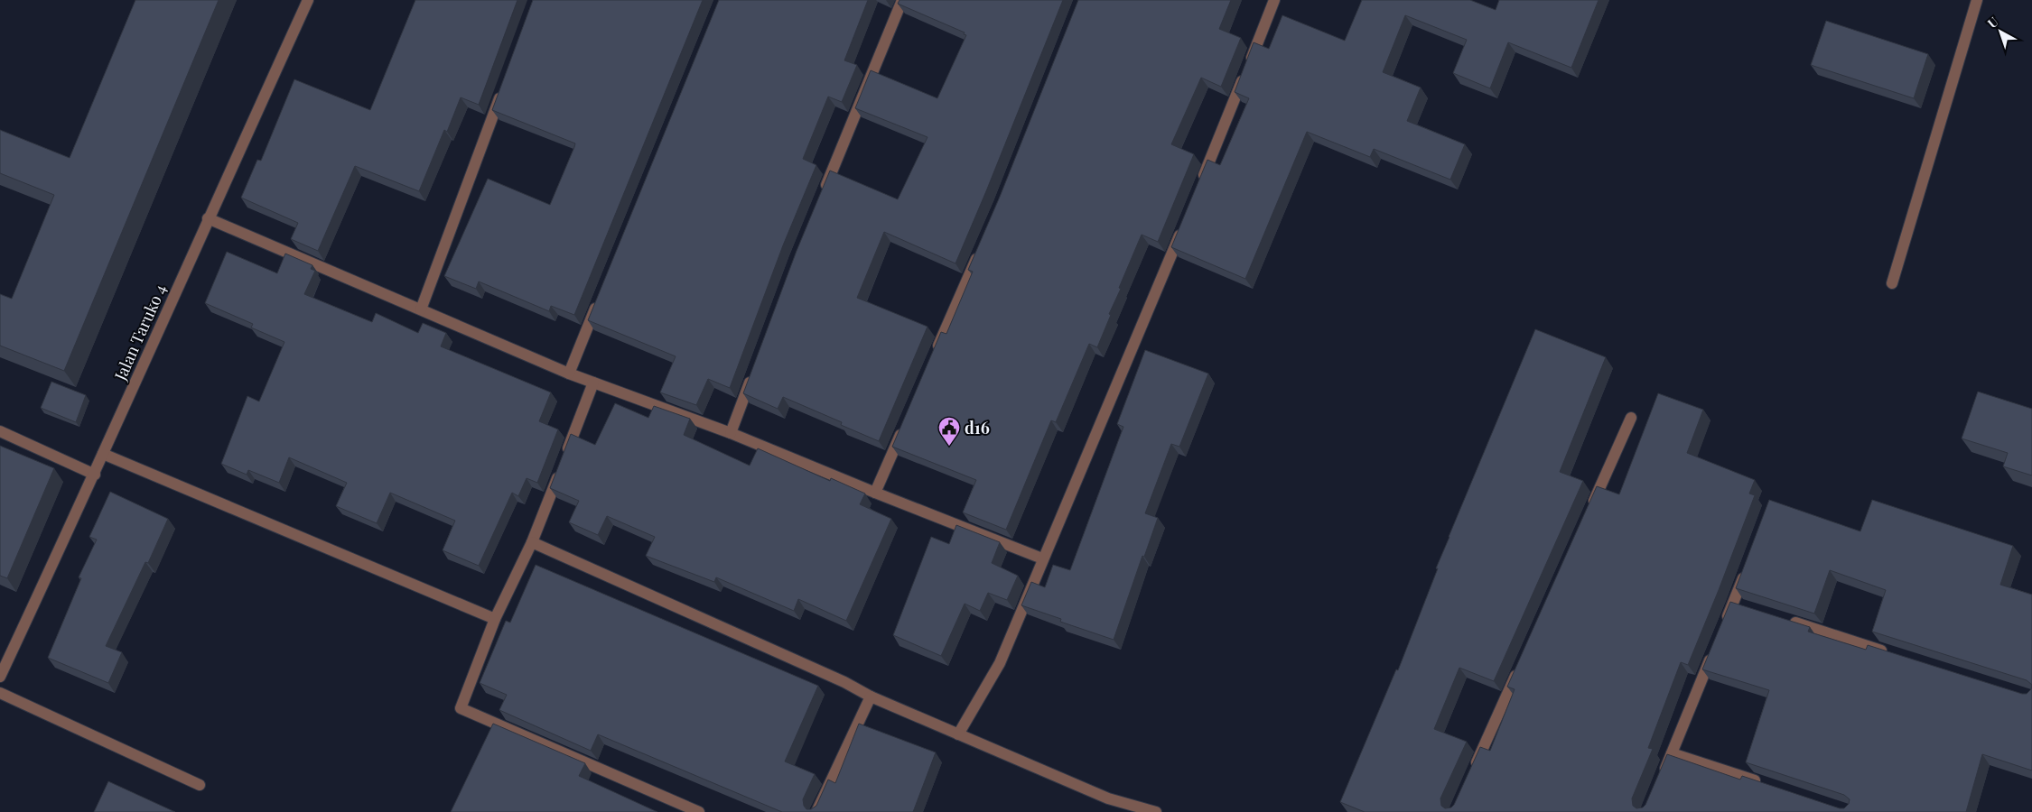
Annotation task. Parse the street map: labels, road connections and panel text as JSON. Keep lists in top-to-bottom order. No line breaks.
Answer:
{"streets":{"street":["Jalan Taruko 4"]},"places":{"public building":["d16"]},"north":"top left"}
